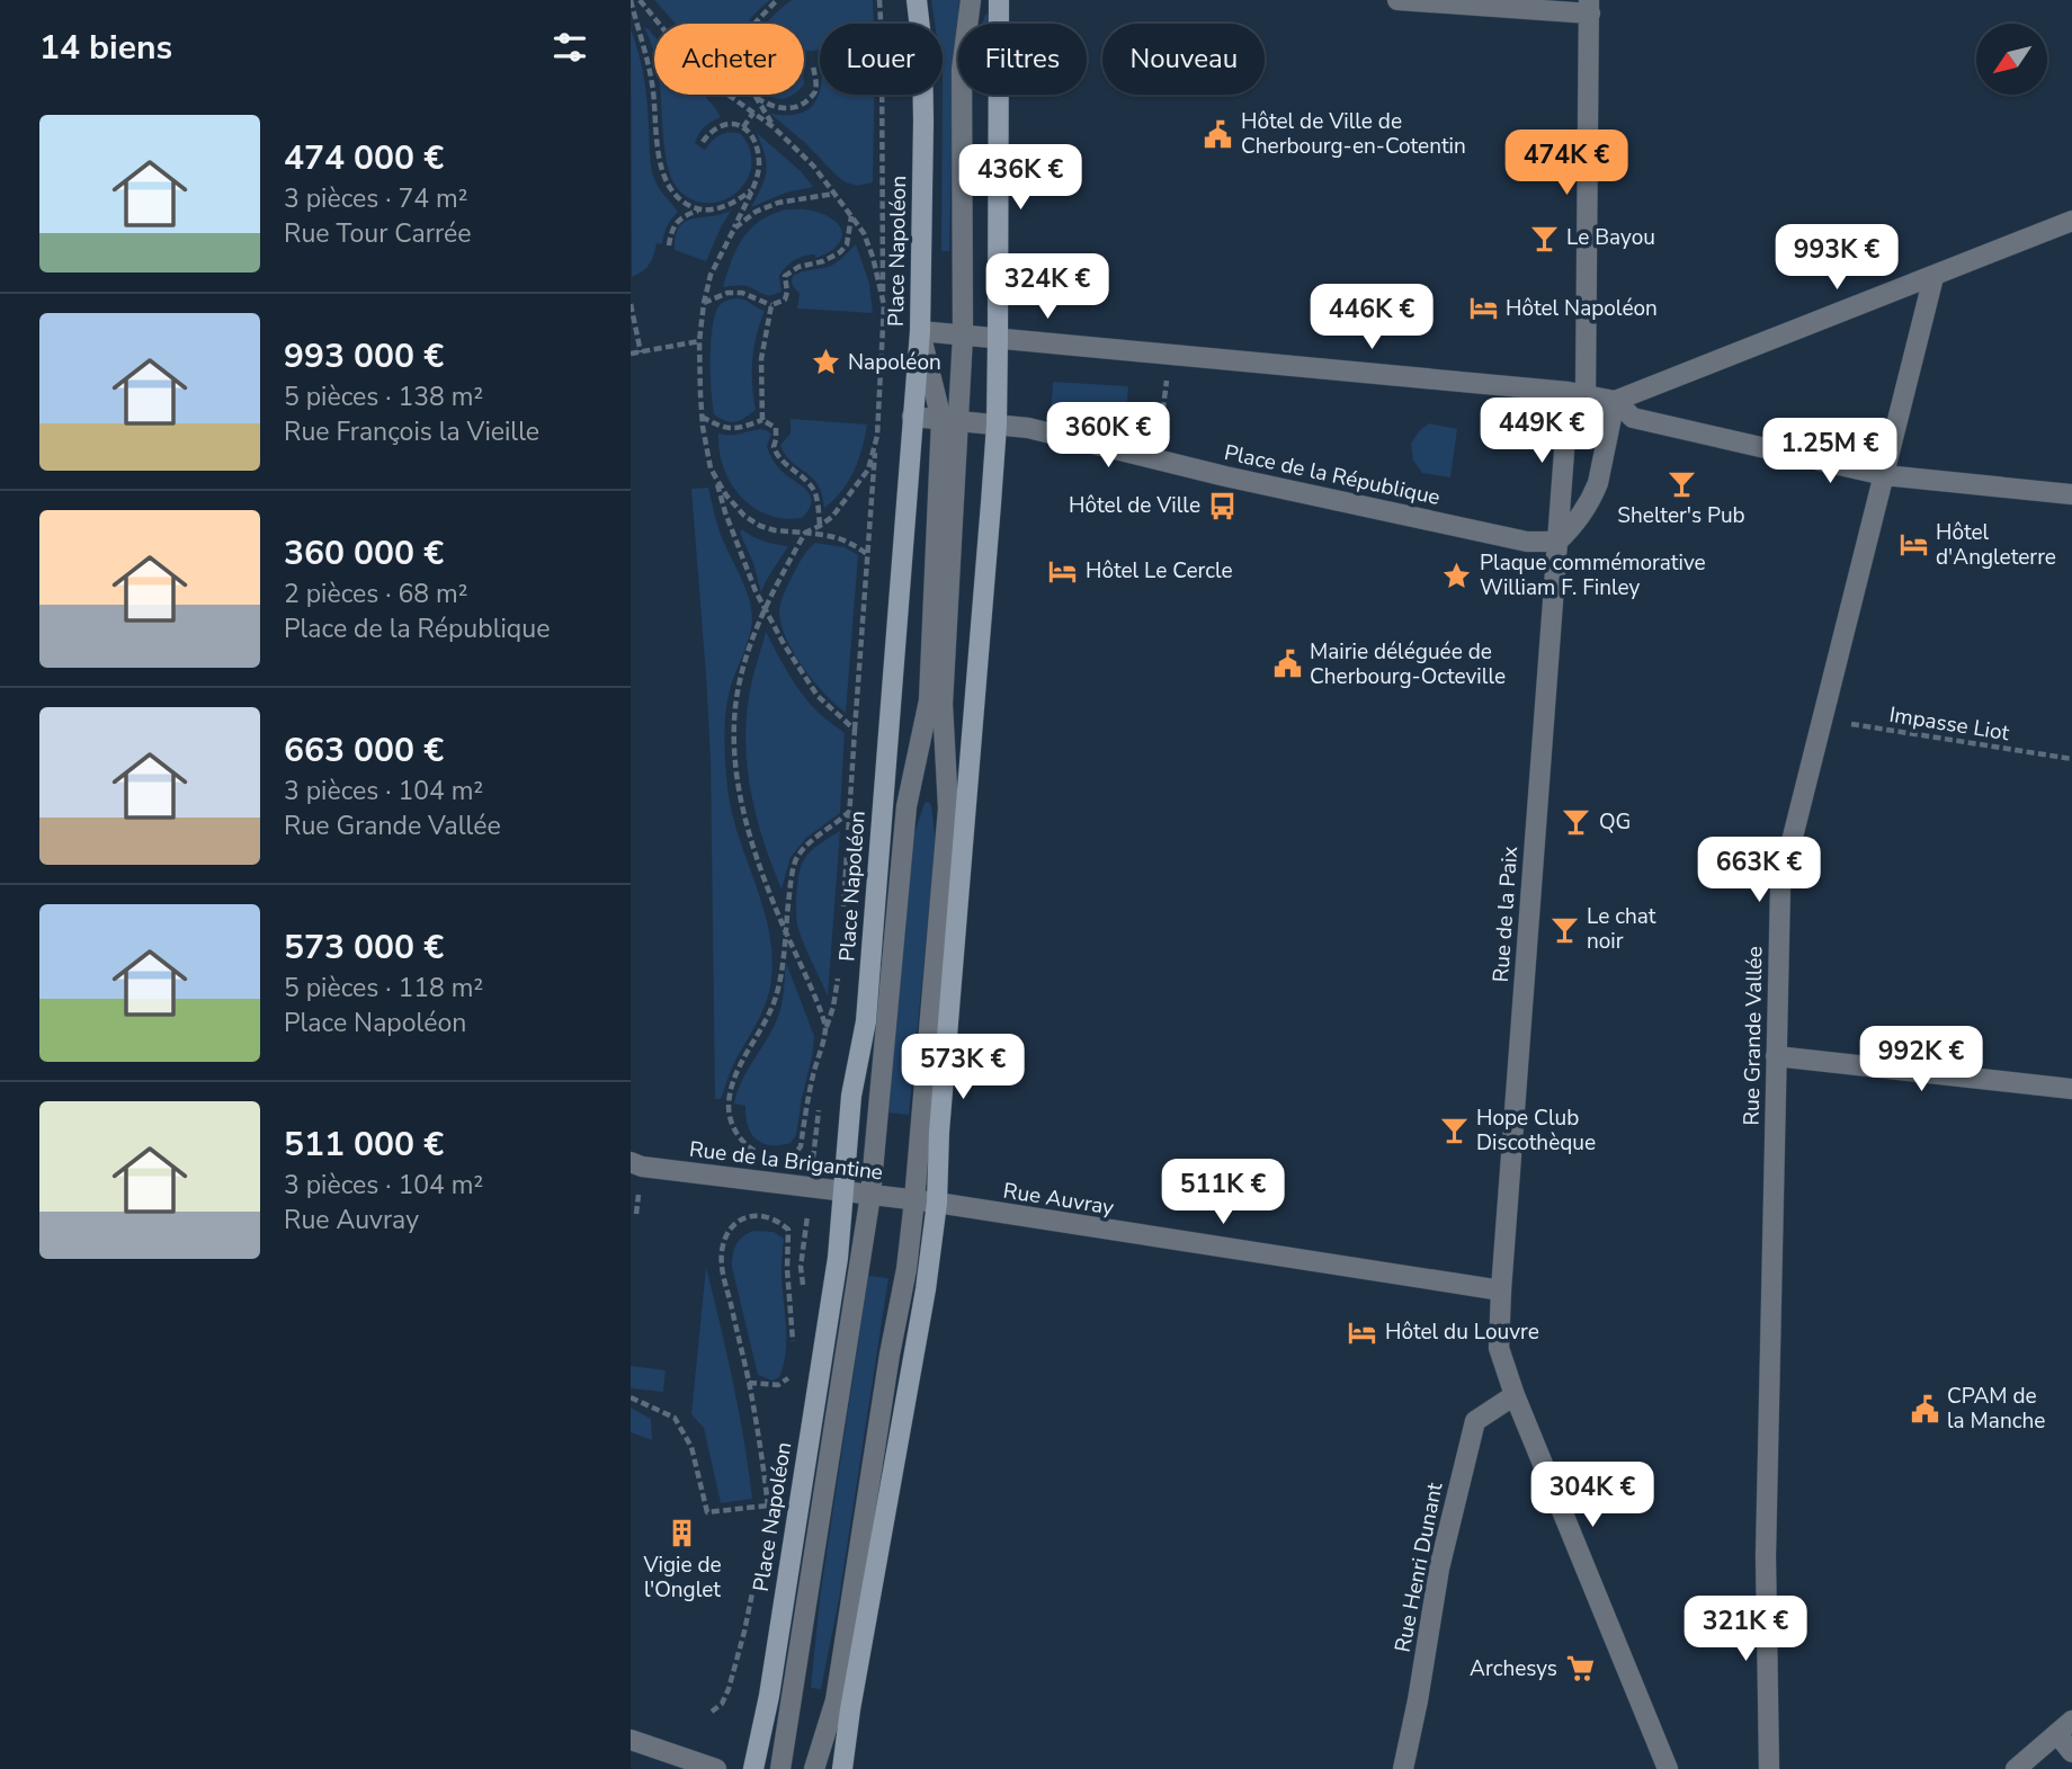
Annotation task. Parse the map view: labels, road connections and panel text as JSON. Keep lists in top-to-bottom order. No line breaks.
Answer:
{"streets":{"main road":["Place Napoléon"],"street":["Place de la République","Rue de la Paix","Rue Grande Vallée","Rue de la Brigantine","Rue Auvray","Rue Henri Dunant"],"path":["Impasse Liot"]},"crossings":[["Place Napoléon","Place de la République"],["Place Napoléon","Rue de la Brigantine"],["Place de la République","Rue de la Paix"],["Impasse Liot","Rue Grande Vallée"],["Rue de la Paix","Rue Auvray"],["Rue de la Paix","Rue Henri Dunant"],["Rue de la Brigantine","Rue Auvray"]],"places":{"public building":["Hôtel de Ville de Cherbourg-en-Cotentin","Mairie déléguée de Cherbourg-Octeville","CPAM de la Manche"],"bar":["Le Bayou","Shelter's Pub","QG","Le chat noir","Hope Club Discothèque"],"hotel":["Hôtel Napoléon","Hôtel d'Angleterre","Hôtel Le Cercle","Hôtel du Louvre"],"place":["Napoléon","Plaque commémorative William F. Finley"],"bus stop":["Hôtel de Ville"],"building":["Vigie de l'Onglet"],"supermarket":["Archesys"]},"north":"bottom left","page":{"heading":"14 biens","chip":["Acheter","Louer","Filtres","Nouveau"],"list":[{"name":"474 000 €","note":"3 pièces · 74 m² · Rue Tour Carrée"},{"name":"993 000 €","note":"5 pièces · 138 m² · Rue François la Vieille"},{"name":"360 000 €","note":"2 pièces · 68 m² · Place de la République"},{"name":"663 000 €","note":"3 pièces · 104 m² · Rue Grande Vallée"},{"name":"573 000 €","note":"5 pièces · 118 m² · Place Napoléon"},{"name":"511 000 €","note":"3 pièces · 104 m² · Rue Auvray"}],"price":["474K €","436K €","993K €","324K €","446K €","449K €","360K €","1.25M €","663K €","992K €","573K €","511K €","304K €","321K €"]}}
